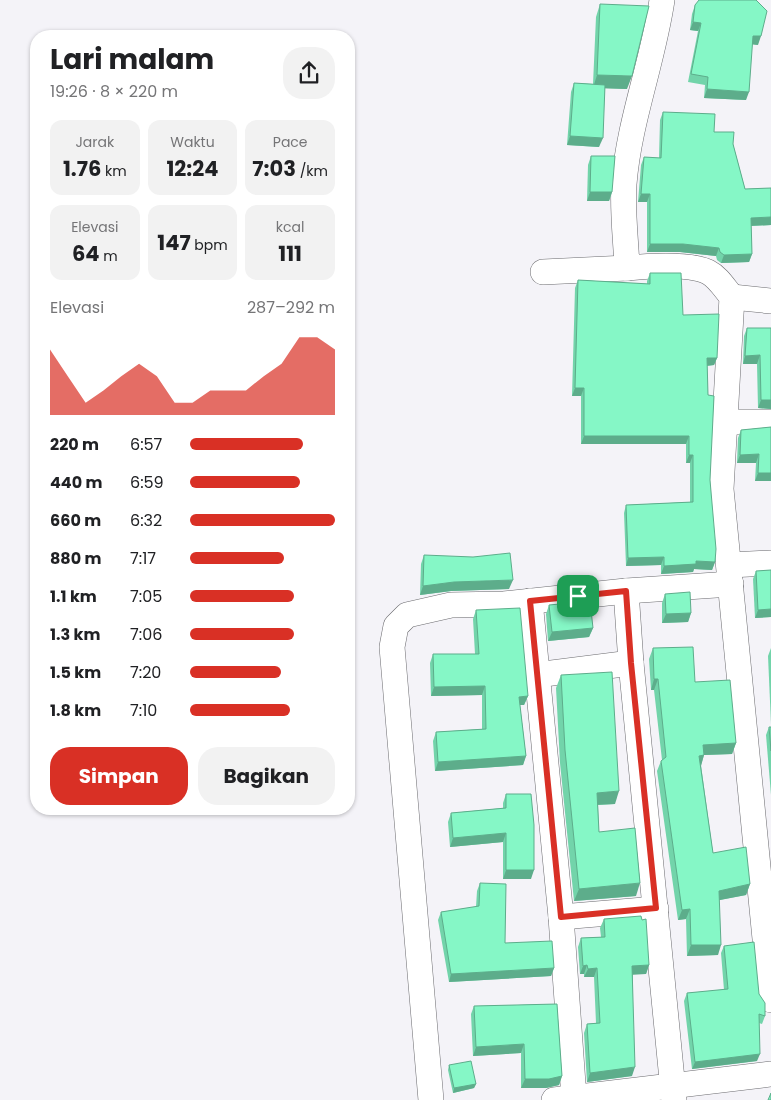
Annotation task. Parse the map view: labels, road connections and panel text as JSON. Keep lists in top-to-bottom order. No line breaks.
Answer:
{"page":{"heading":["Lari malam","19:26 · 8 × 220 m"],"stats":[["Jarak","1.76 km"],["Waktu","12:24"],["Pace","7:03 /km"],["Elevasi","64 m"],["147 bpm"],["kcal","111"]],"chart":["Elevasi","287–292 m"],"list":[{"name":"220 m","note":"6:57"},{"name":"440 m","note":"6:59"},{"name":"660 m","note":"6:32"},{"name":"880 m","note":"7:17"},{"name":"1.1 km","note":"7:05"},{"name":"1.3 km","note":"7:06"},{"name":"1.5 km","note":"7:20"},{"name":"1.8 km","note":"7:10"}],"buttons":["Simpan","Bagikan"]}}
